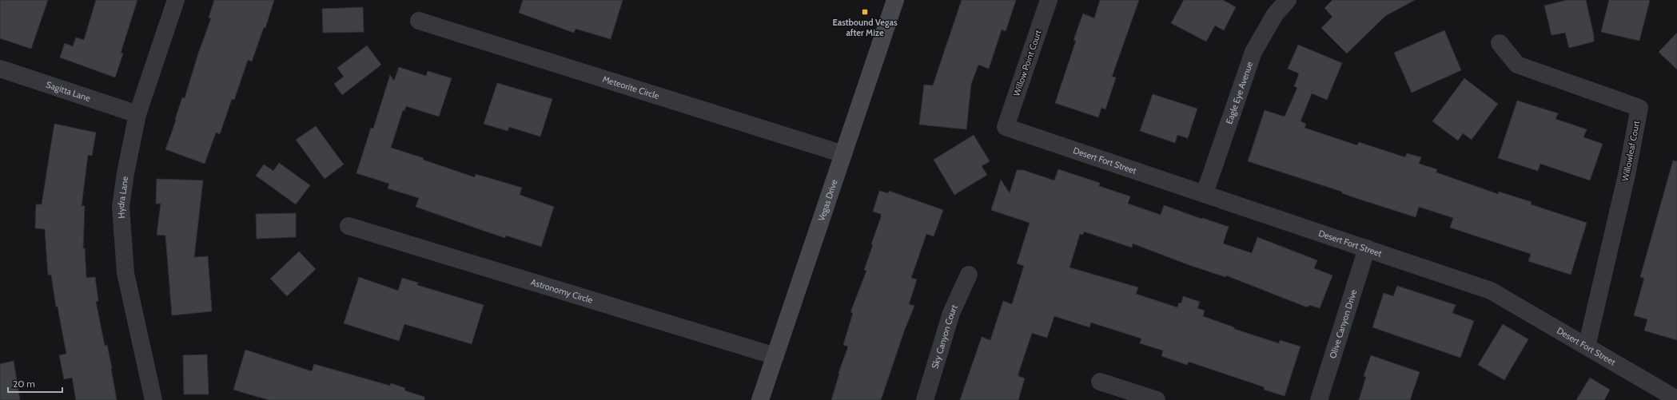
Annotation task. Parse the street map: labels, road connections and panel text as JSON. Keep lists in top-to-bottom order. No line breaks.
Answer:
{"streets":{"main road":["Vegas Drive"],"street":["Willow Point Court","Meteorite Circle","Sagitta Lane","Eagle Eye Avenue","Willowleaf Court","Desert Fort Street","Hydra Lane","Astronomy Circle","Olive Canyon Drive","Sky Canyon Court"]},"crossings":[["Willow Point Court","Desert Fort Street"],["Meteorite Circle","Vegas Drive"],["Sagitta Lane","Hydra Lane"],["Eagle Eye Avenue","Desert Fort Street"],["Willowleaf Court","Desert Fort Street"],["Desert Fort Street","Olive Canyon Drive"],["Vegas Drive","Astronomy Circle"]],"places":{"transit":["Eastbound Vegas after Mize"]},"scale_bar":"20 m"}
